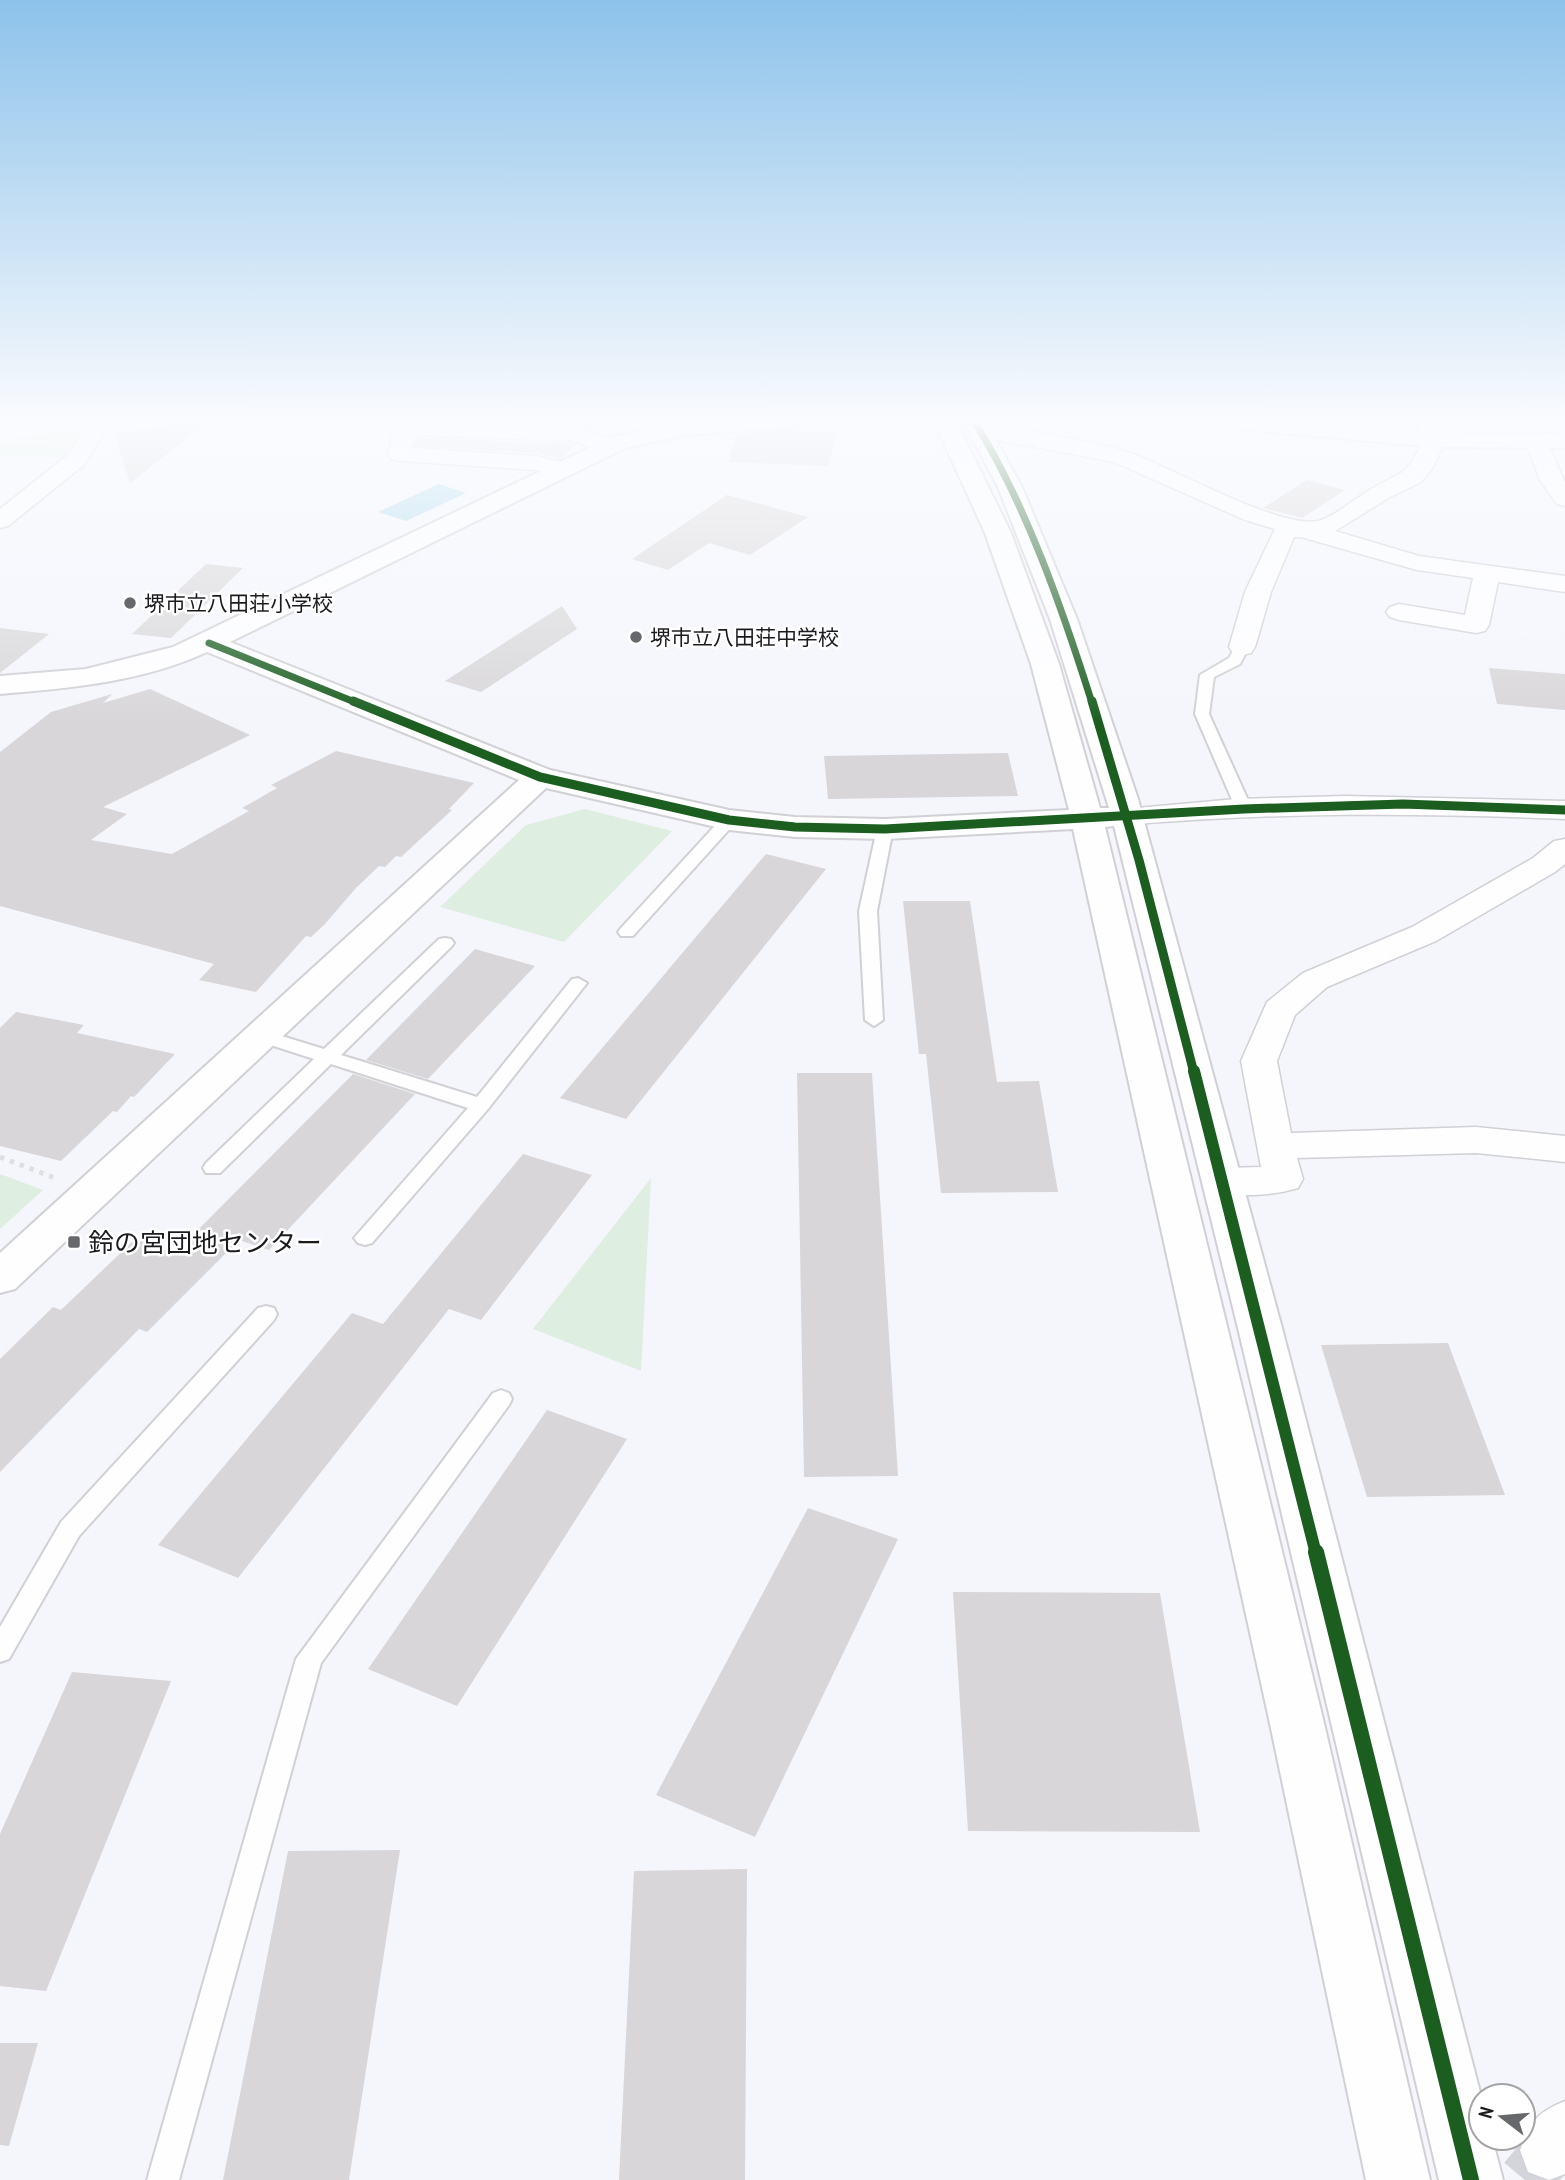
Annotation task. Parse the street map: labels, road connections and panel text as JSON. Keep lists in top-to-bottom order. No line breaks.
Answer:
{"places":{"other":["堺市立八田荘小学校","堺市立八田荘中学校"],"transit":["鈴の宮団地センター"]},"north":"left"}
